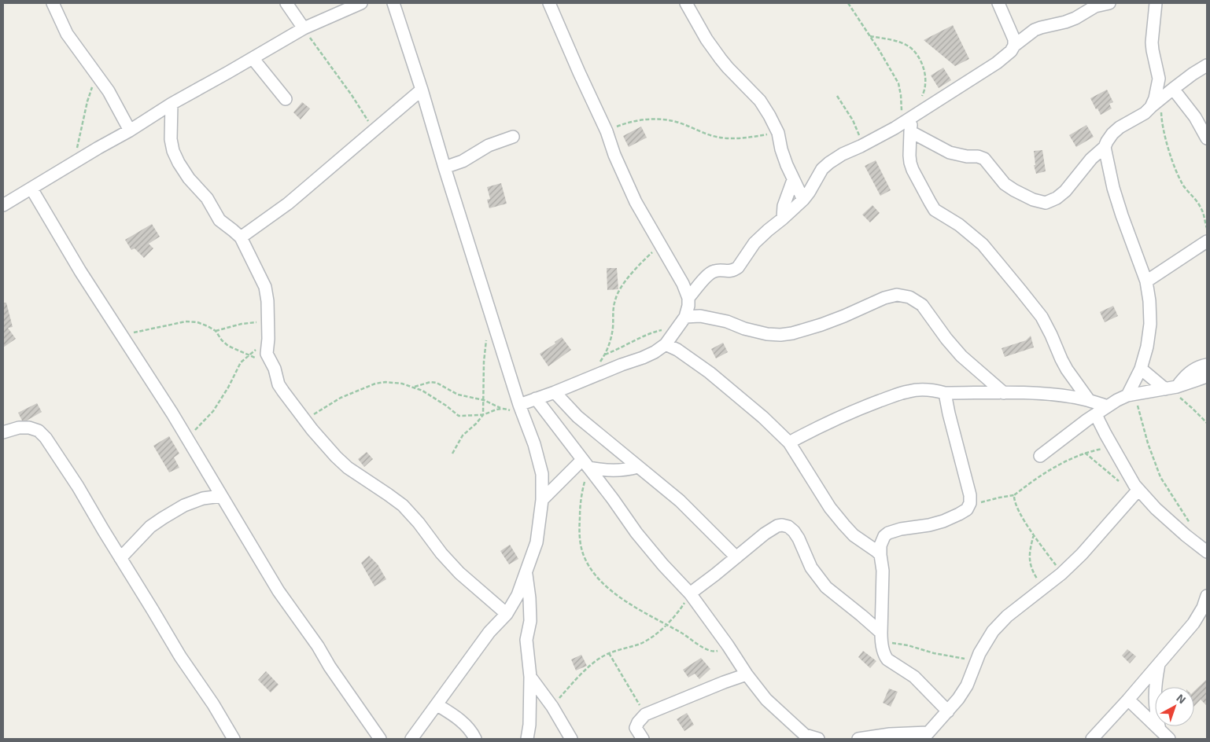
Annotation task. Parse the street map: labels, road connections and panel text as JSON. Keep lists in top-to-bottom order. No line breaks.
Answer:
{"north":"top right"}
